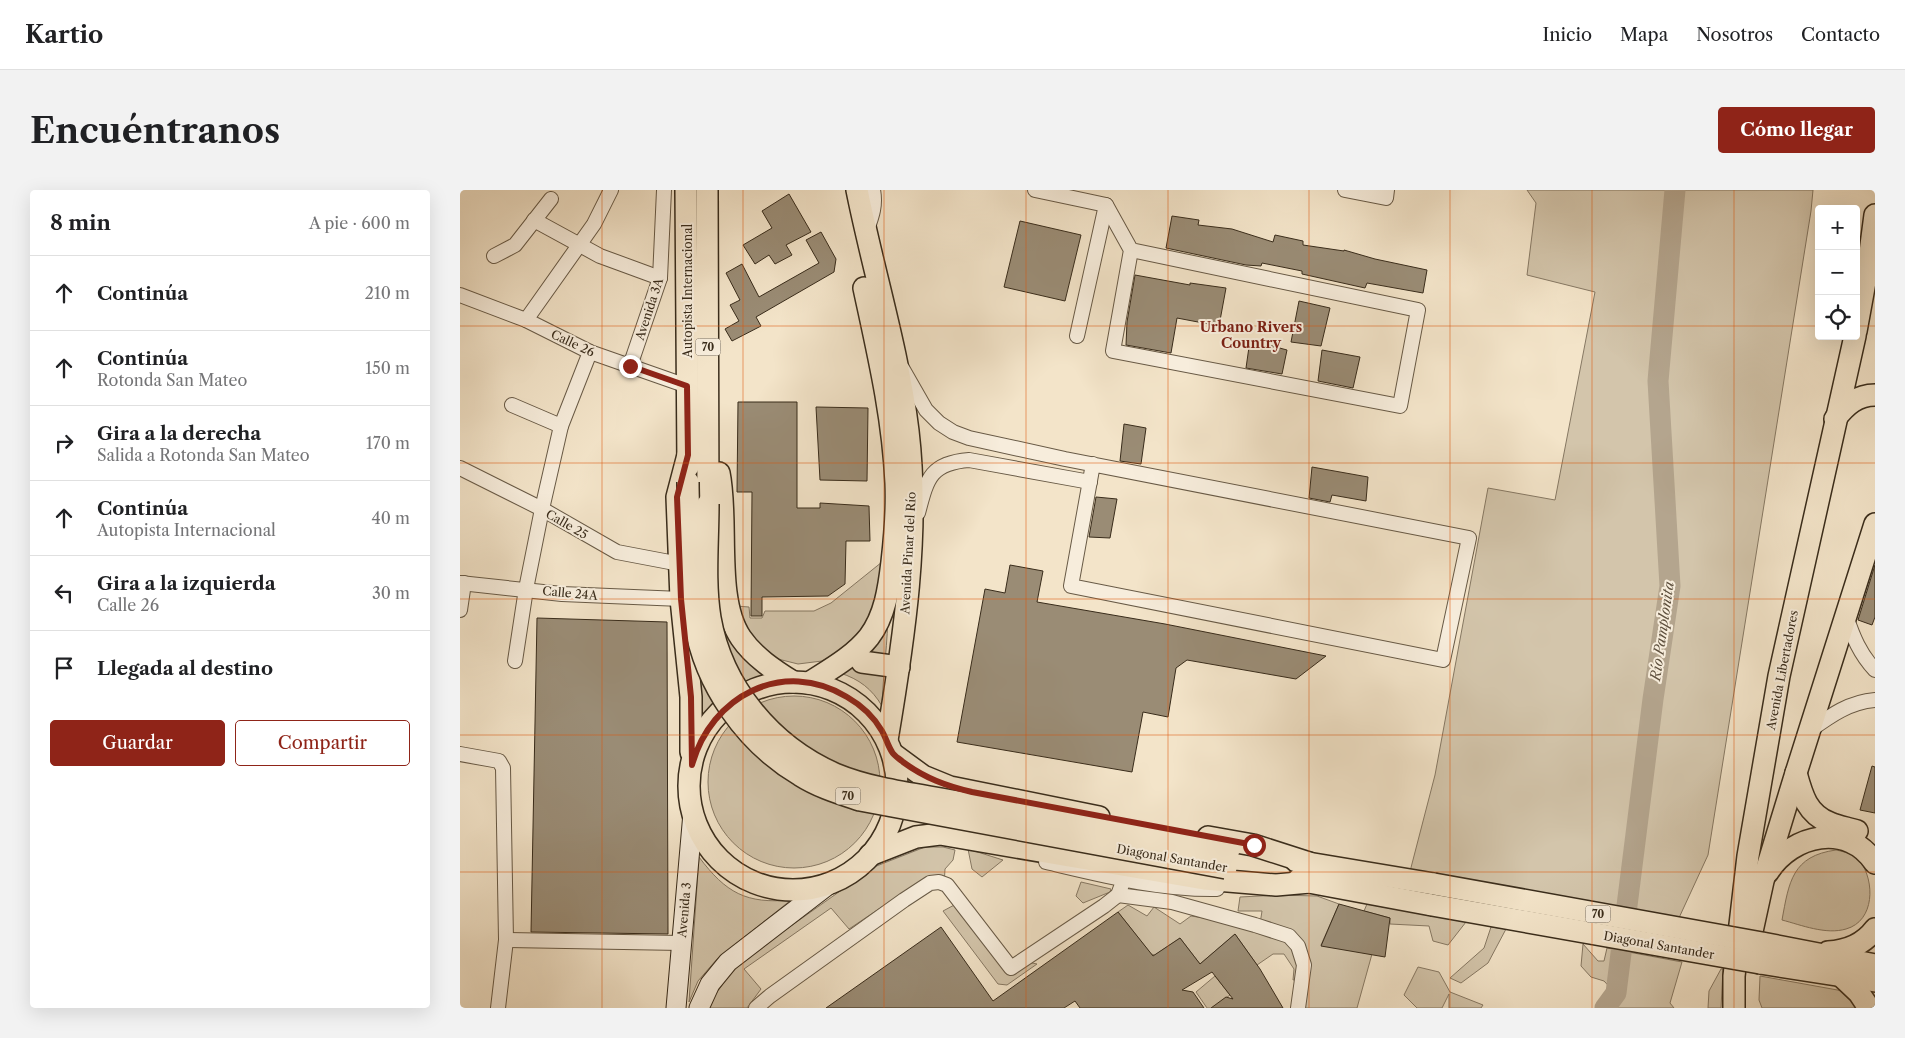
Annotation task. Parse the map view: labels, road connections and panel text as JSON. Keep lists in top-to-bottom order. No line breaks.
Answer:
{"streets":{"main road":["Autopista Internacional","70","Avenida Pinar del Río","Avenida Libertadores","Diagonal Santander","Avenida 3"],"street":["Avenida 3A","Calle 26","Calle 25","Calle 24A"]},"crossings":[["Autopista Internacional","Calle 26"],["Autopista Internacional","Avenida Pinar del Río"],["Autopista Internacional","Diagonal Santander"],["Avenida 3A","Calle 26"]],"districts":["Urbano Rivers Country"],"water":["Río Pamplonita"],"page":{"header":"Kartio","nav":["Inicio","Mapa","Nosotros","Contacto"],"buttons":["Cómo llegar",["Guardar","Compartir"]],"title":"Encuéntranos","heading":["8 min","A pie · 600 m"],"map_buttons":["+","−"],"list":[["Continúa","210 m"],["Continúa","Rotonda San Mateo","150 m"],["Gira a la derecha","Salida a Rotonda San Mateo","170 m"],["Continúa","Autopista Internacional","40 m"],["Gira a la izquierda","Calle 26","30 m"],"Llegada al destino"]}}
